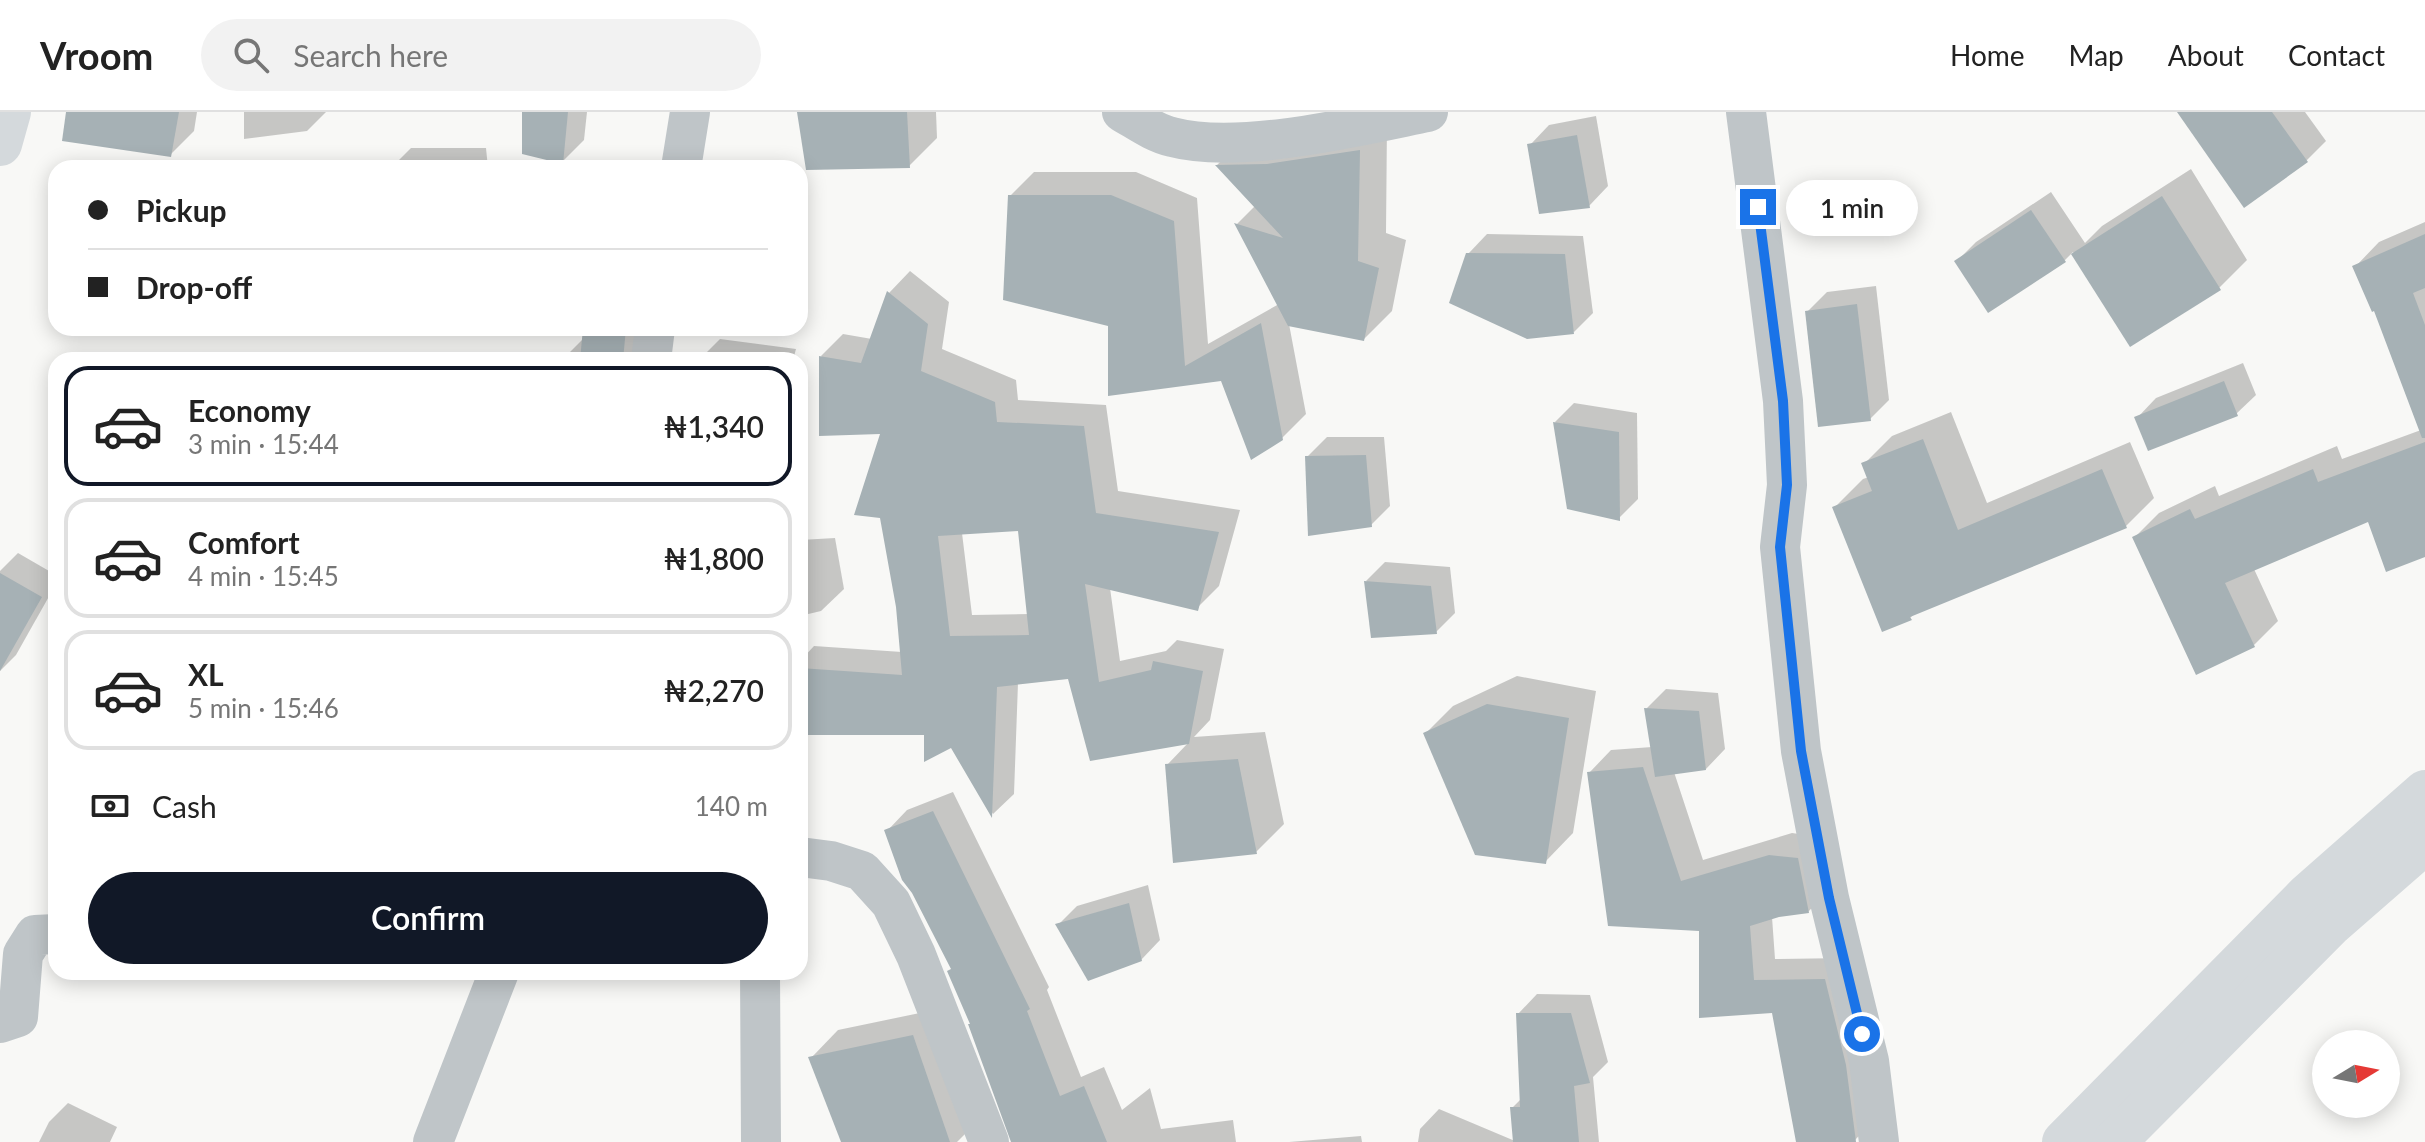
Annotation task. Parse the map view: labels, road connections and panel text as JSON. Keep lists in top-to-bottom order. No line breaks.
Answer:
{"north":"right","page":{"header":"Vroom","search":"Search here","nav":["Home","Map","About","Contact"],"banner":["Pickup","Drop-off"],"bubble":"1 min","list":[{"name":"Economy","note":"3 min · 15:44","value":"₦1,340"},{"name":"Comfort","note":"4 min · 15:45","value":"₦1,800"},{"name":"XL","note":"5 min · 15:46","value":"₦2,270"}],"pay":["Cash","140 m"],"buttons":"Confirm"}}
